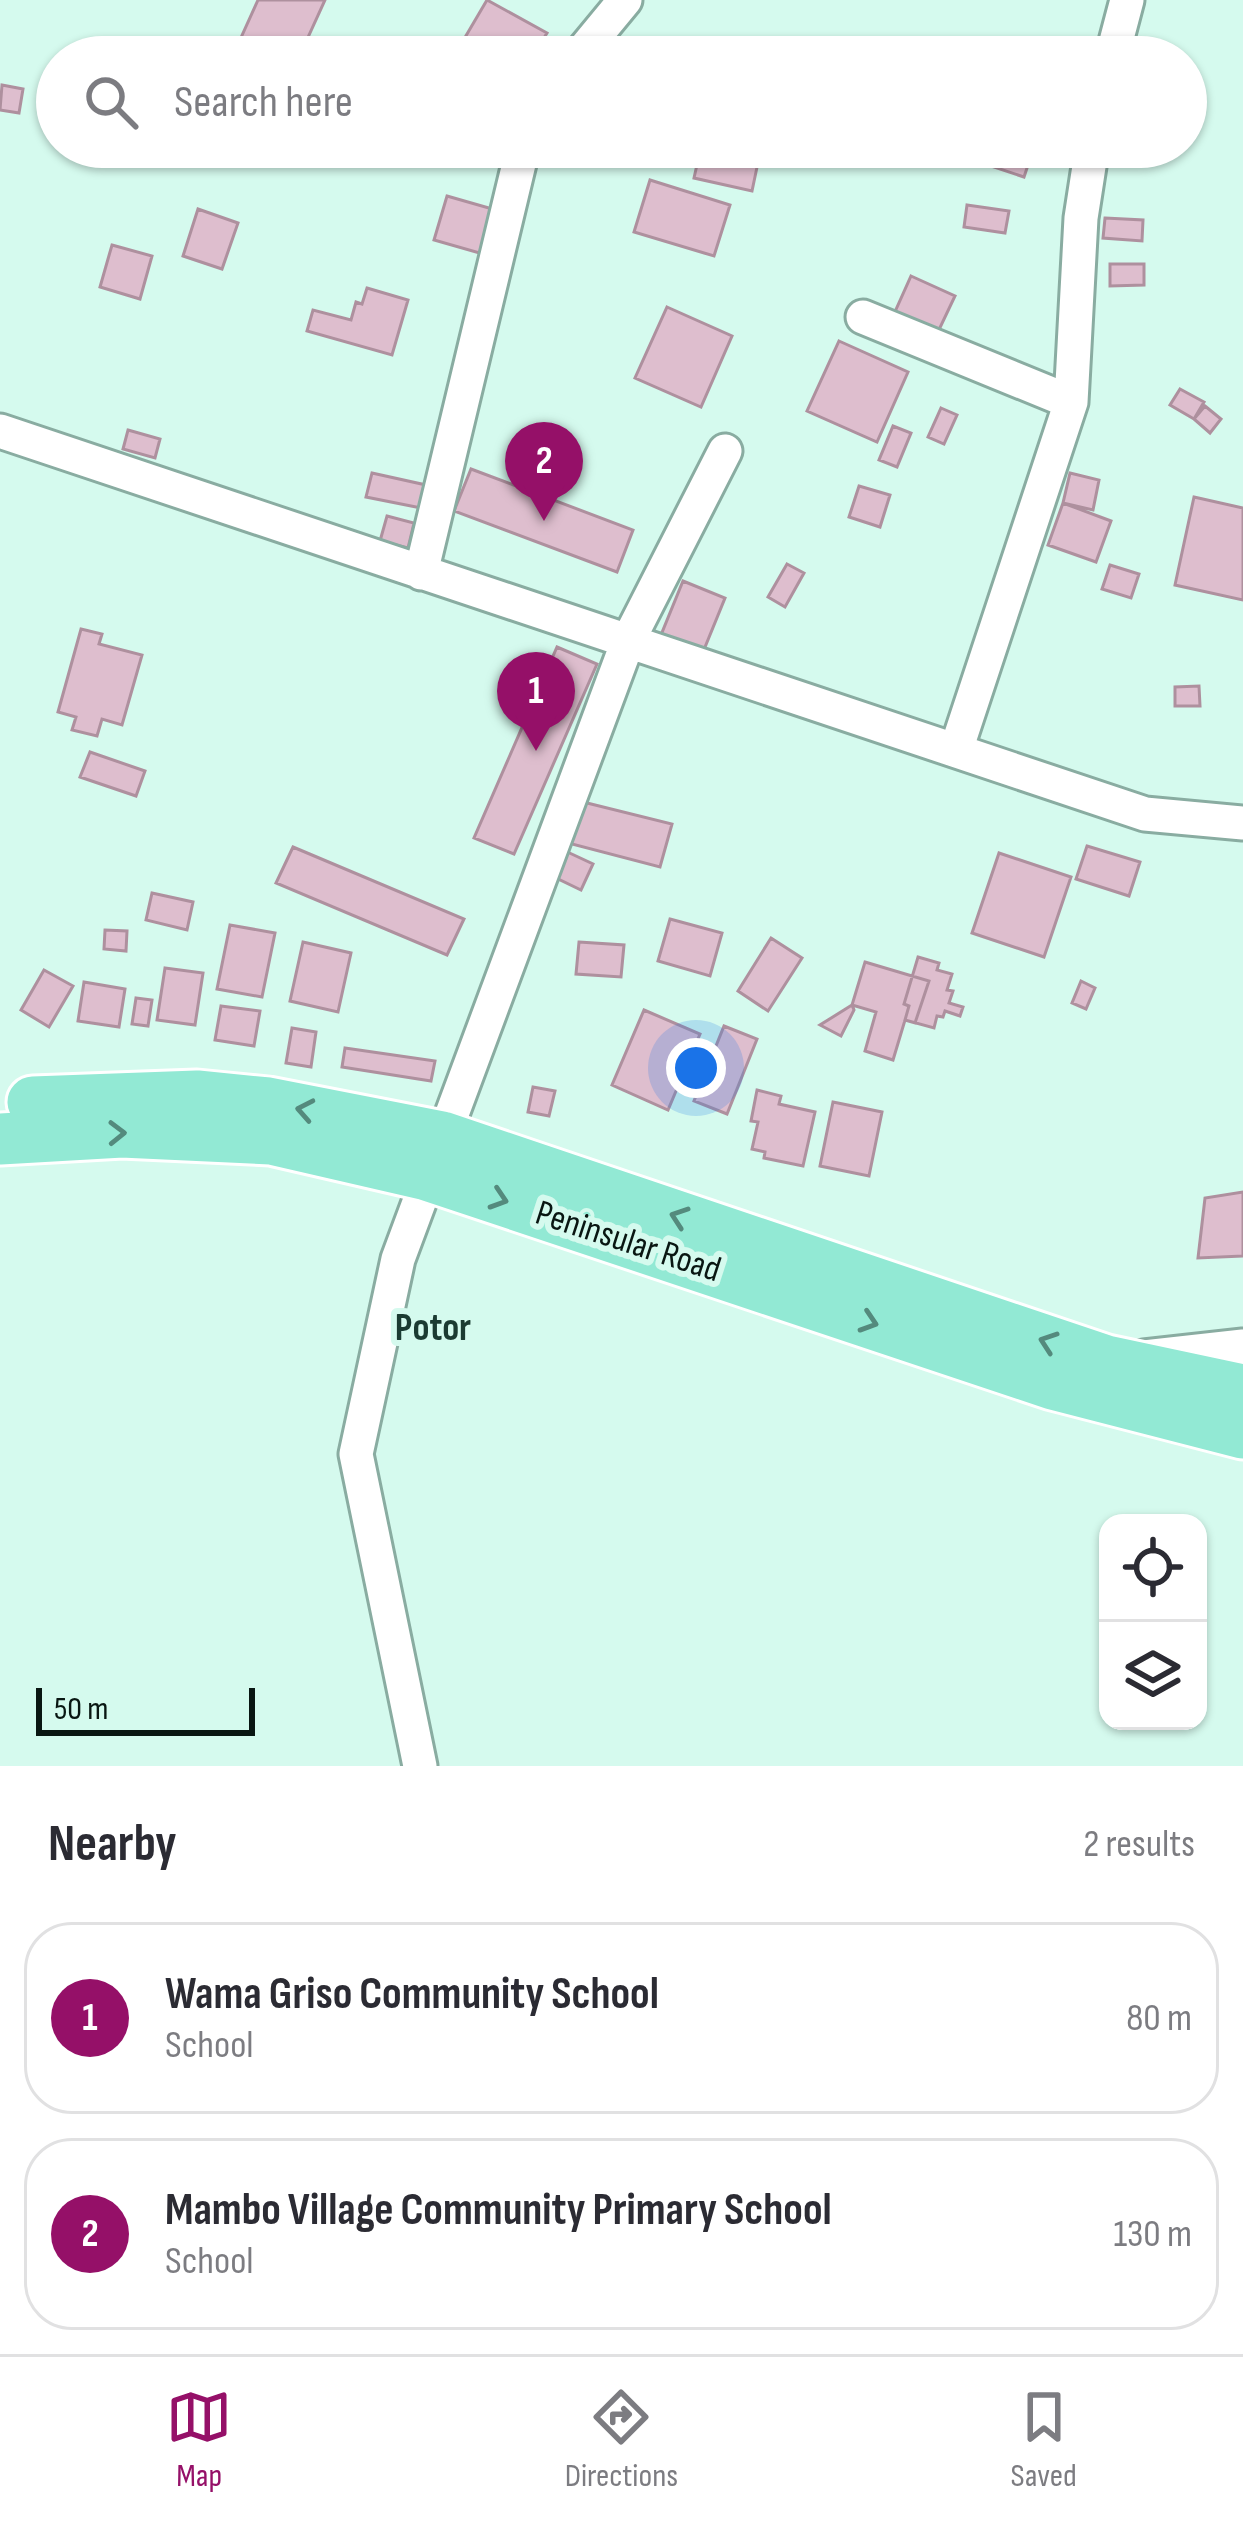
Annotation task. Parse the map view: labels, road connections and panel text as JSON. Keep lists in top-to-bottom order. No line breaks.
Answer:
{"streets":{"main road":["Peninsular Road"]},"districts":["Potor"],"scale_bar":"50 m","page":{"search":"Search here","pins":["2","1"],"scale":"50 m","heading":["Nearby","2 results"],"list":[{"mark":"1","name":"Wama Griso Community School","note":"School","value":"80 m"},{"mark":"2","name":"Mambo Village Community Primary School","note":"School","value":"130 m"}],"nav":["Map","Directions","Saved"]}}
